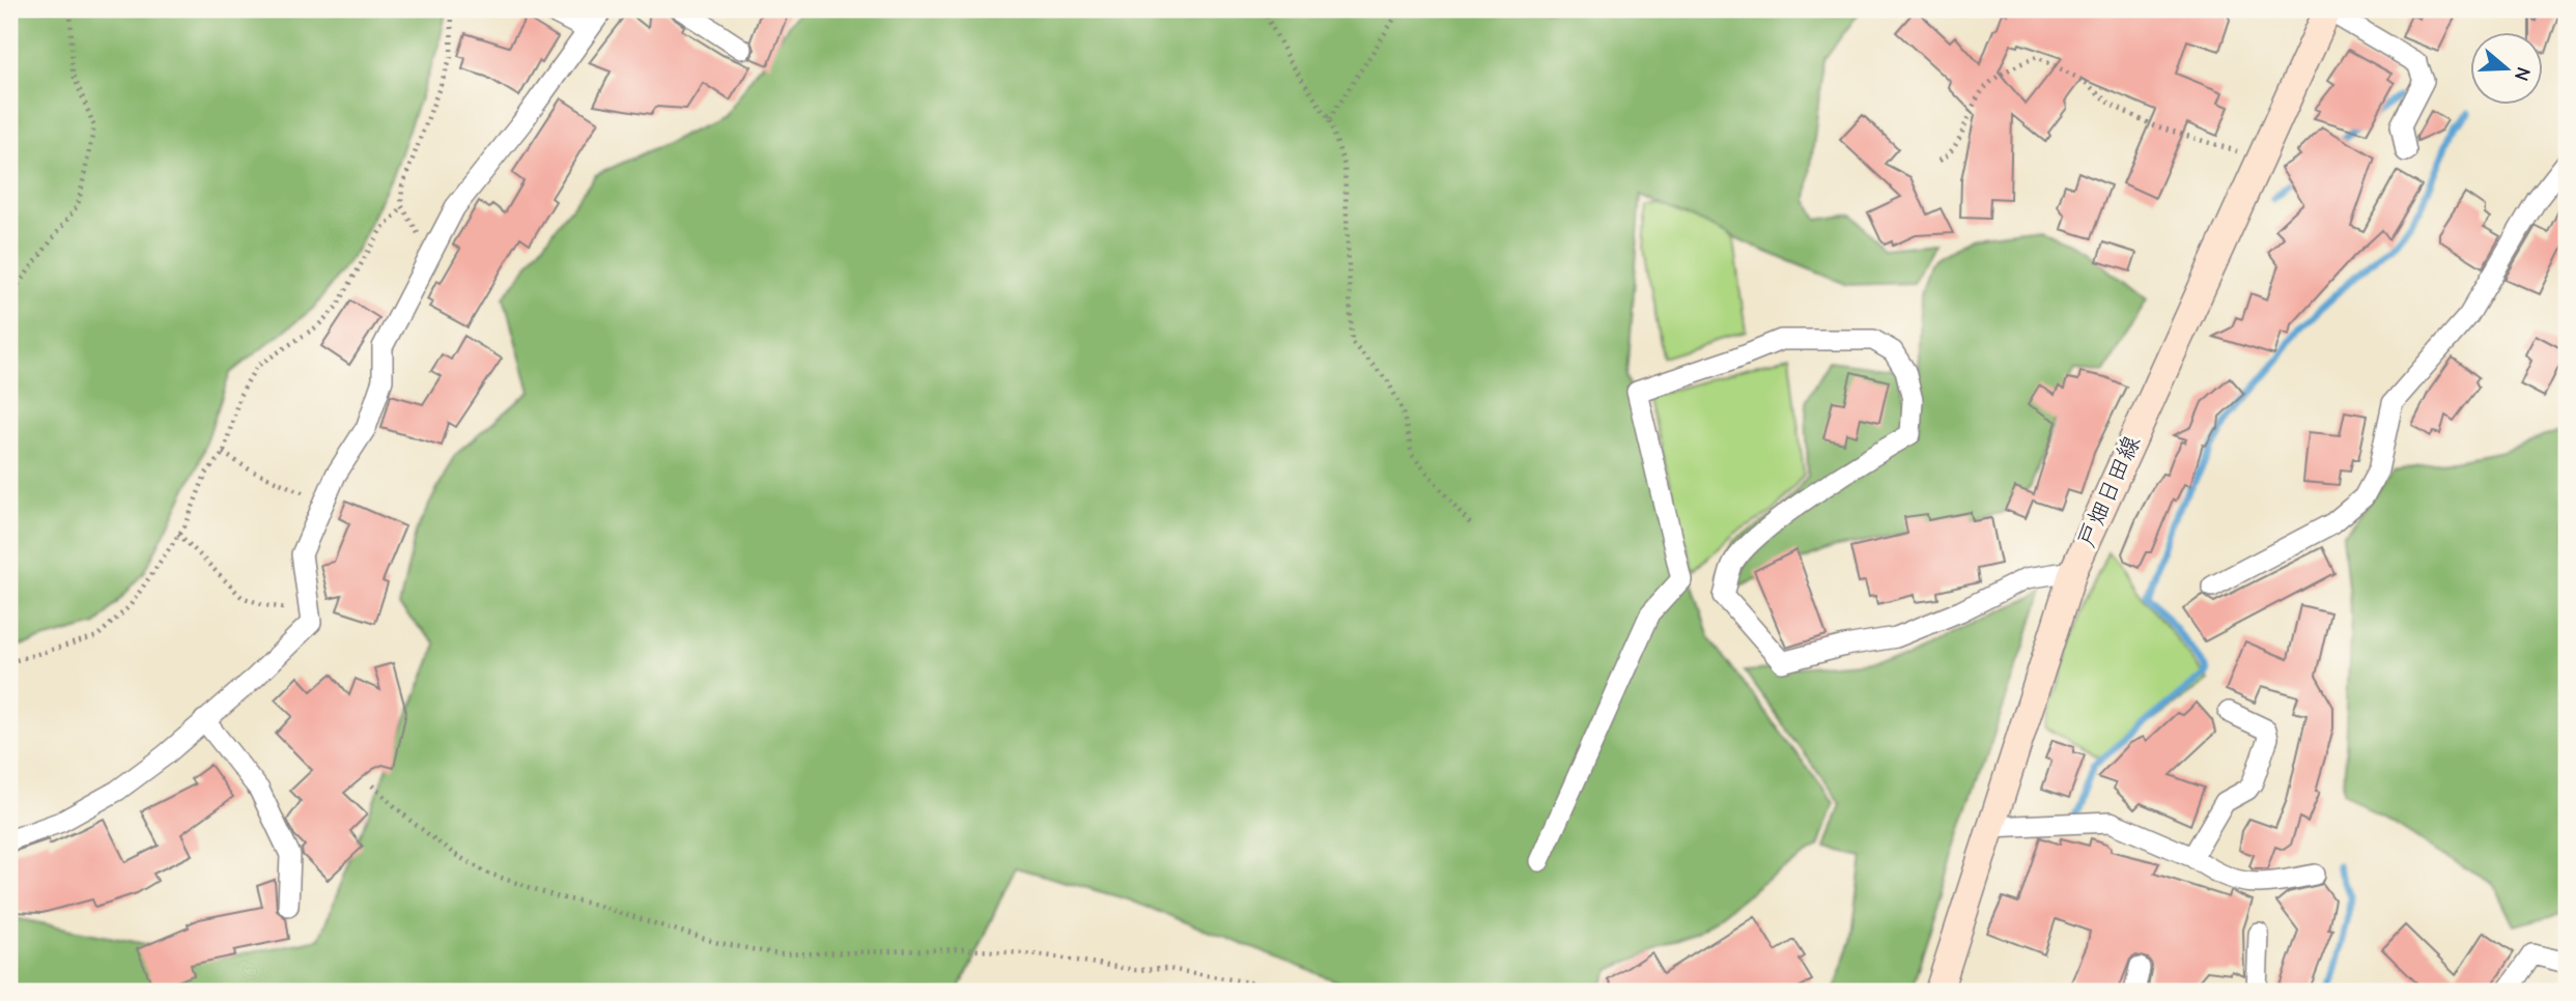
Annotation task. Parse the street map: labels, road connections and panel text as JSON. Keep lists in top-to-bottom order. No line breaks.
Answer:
{"streets":{"main road":["戸畑日田線"]},"north":"right"}
